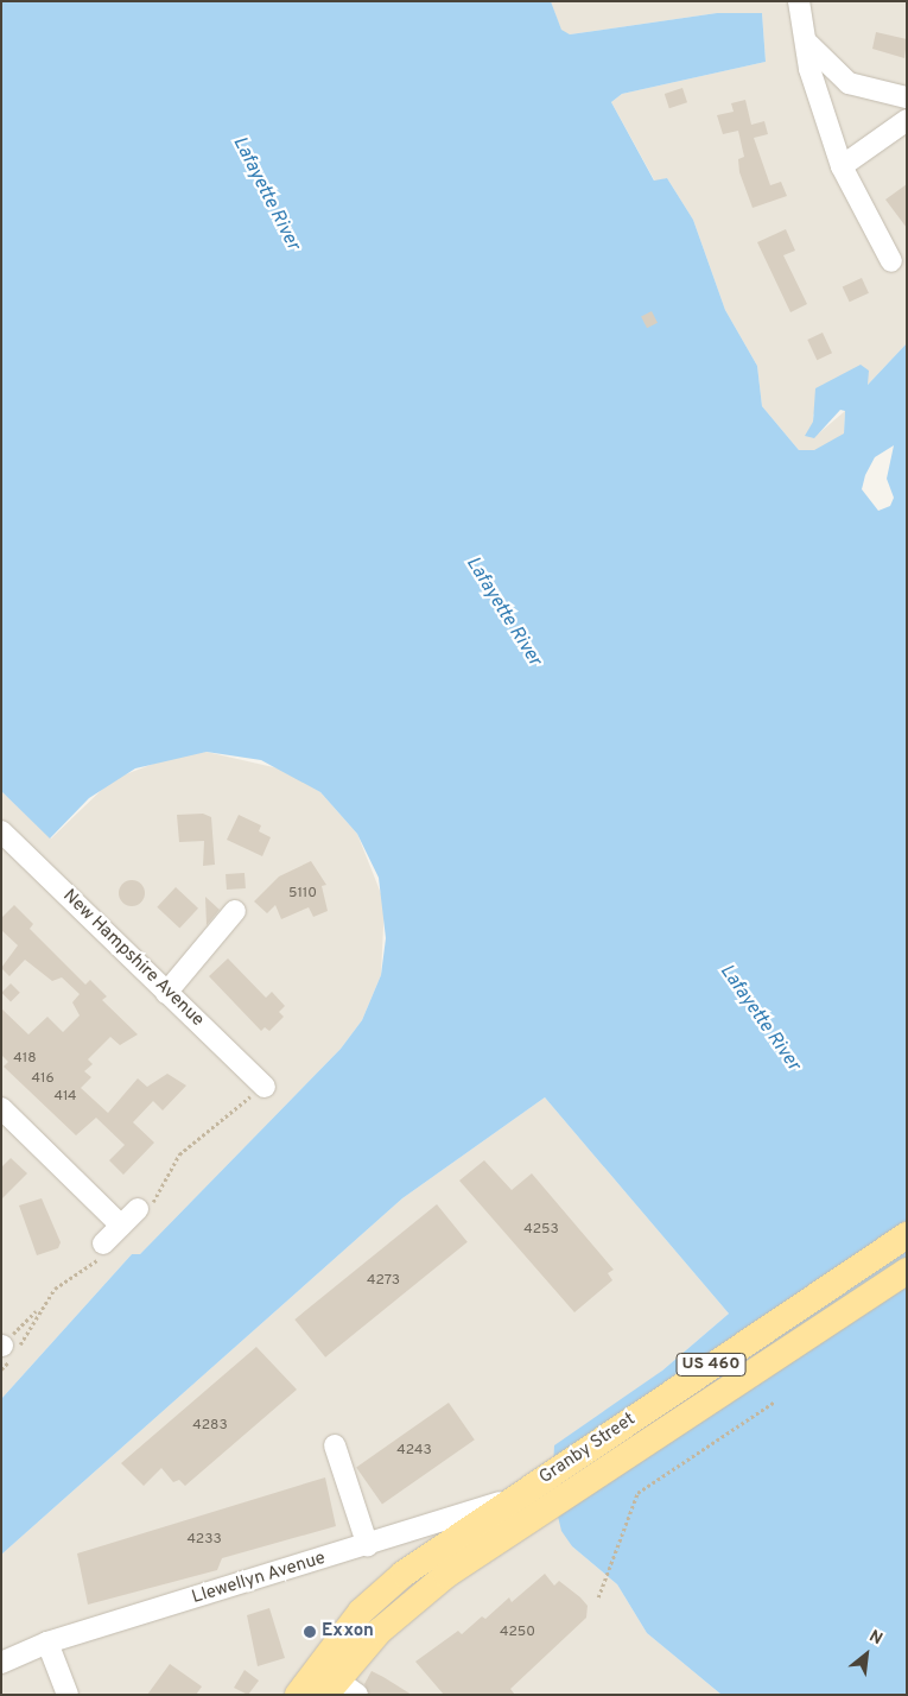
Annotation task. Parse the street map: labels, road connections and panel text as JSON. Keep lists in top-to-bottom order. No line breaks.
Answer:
{"streets":{"main road":["US 460","Granby Street"],"street":["New Hampshire Avenue","Llewellyn Avenue"]},"crossings":[["Granby Street","Llewellyn Avenue"]],"water":["Lafayette River"],"places":["Exxon"],"house_numbers":["5110","418","416","414","4253","4273","4283","4243","4233","4250"],"north":"top right"}
